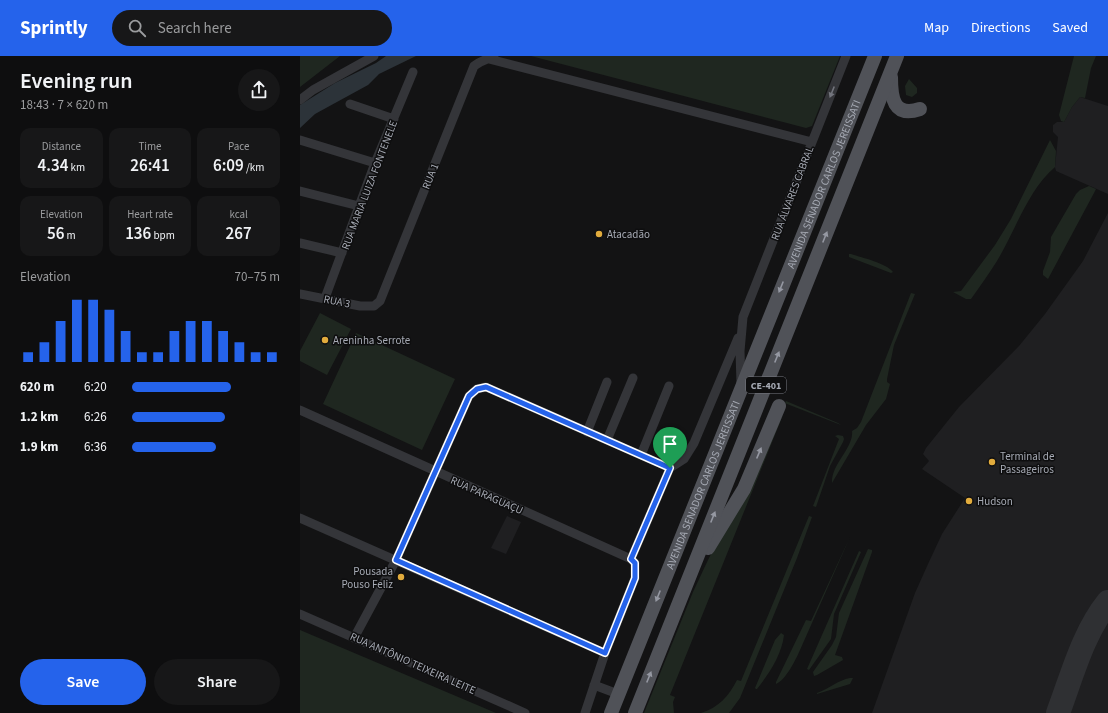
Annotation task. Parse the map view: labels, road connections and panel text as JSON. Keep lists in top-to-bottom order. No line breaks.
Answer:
{"streets":{"main road":["AVENIDA SENADOR CARLOS JEREISSATI","CE-401"],"street":["RUA 1","RUA MARIA LUIZA FONTENELE","RUA ÁLVARES CABRAL","RUA 3","RUA PARAGUAÇU","RUA ANTÔNIO TEIXEIRA LEITE"]},"crossings":[["RUA 1","RUA 3"],["AVENIDA SENADOR CARLOS JEREISSATI","RUA ÁLVARES CABRAL"],["RUA MARIA LUIZA FONTENELE","RUA 3"],["RUA ÁLVARES CABRAL","RUA PARAGUAÇU"]],"places":["Atacadão","Areninha Serrote","Terminal de Passageiros","Hudson","Pousada Pouso Feliz"],"page":{"header":"Sprintly","search":"Search here","nav":["Map","Directions","Saved"],"heading":["Evening run","18:43 · 7 × 620 m"],"stats":[["Distance","4.34 km"],["Time","26:41"],["Pace","6:09 /km"],["Elevation","56 m"],["Heart rate","136 bpm"],["kcal","267"]],"chart":["Elevation","70–75 m"],"list":[{"name":"620 m","note":"6:20"},{"name":"1.2 km","note":"6:26"},{"name":"1.9 km","note":"6:36"}],"buttons":["Save","Share"]}}
